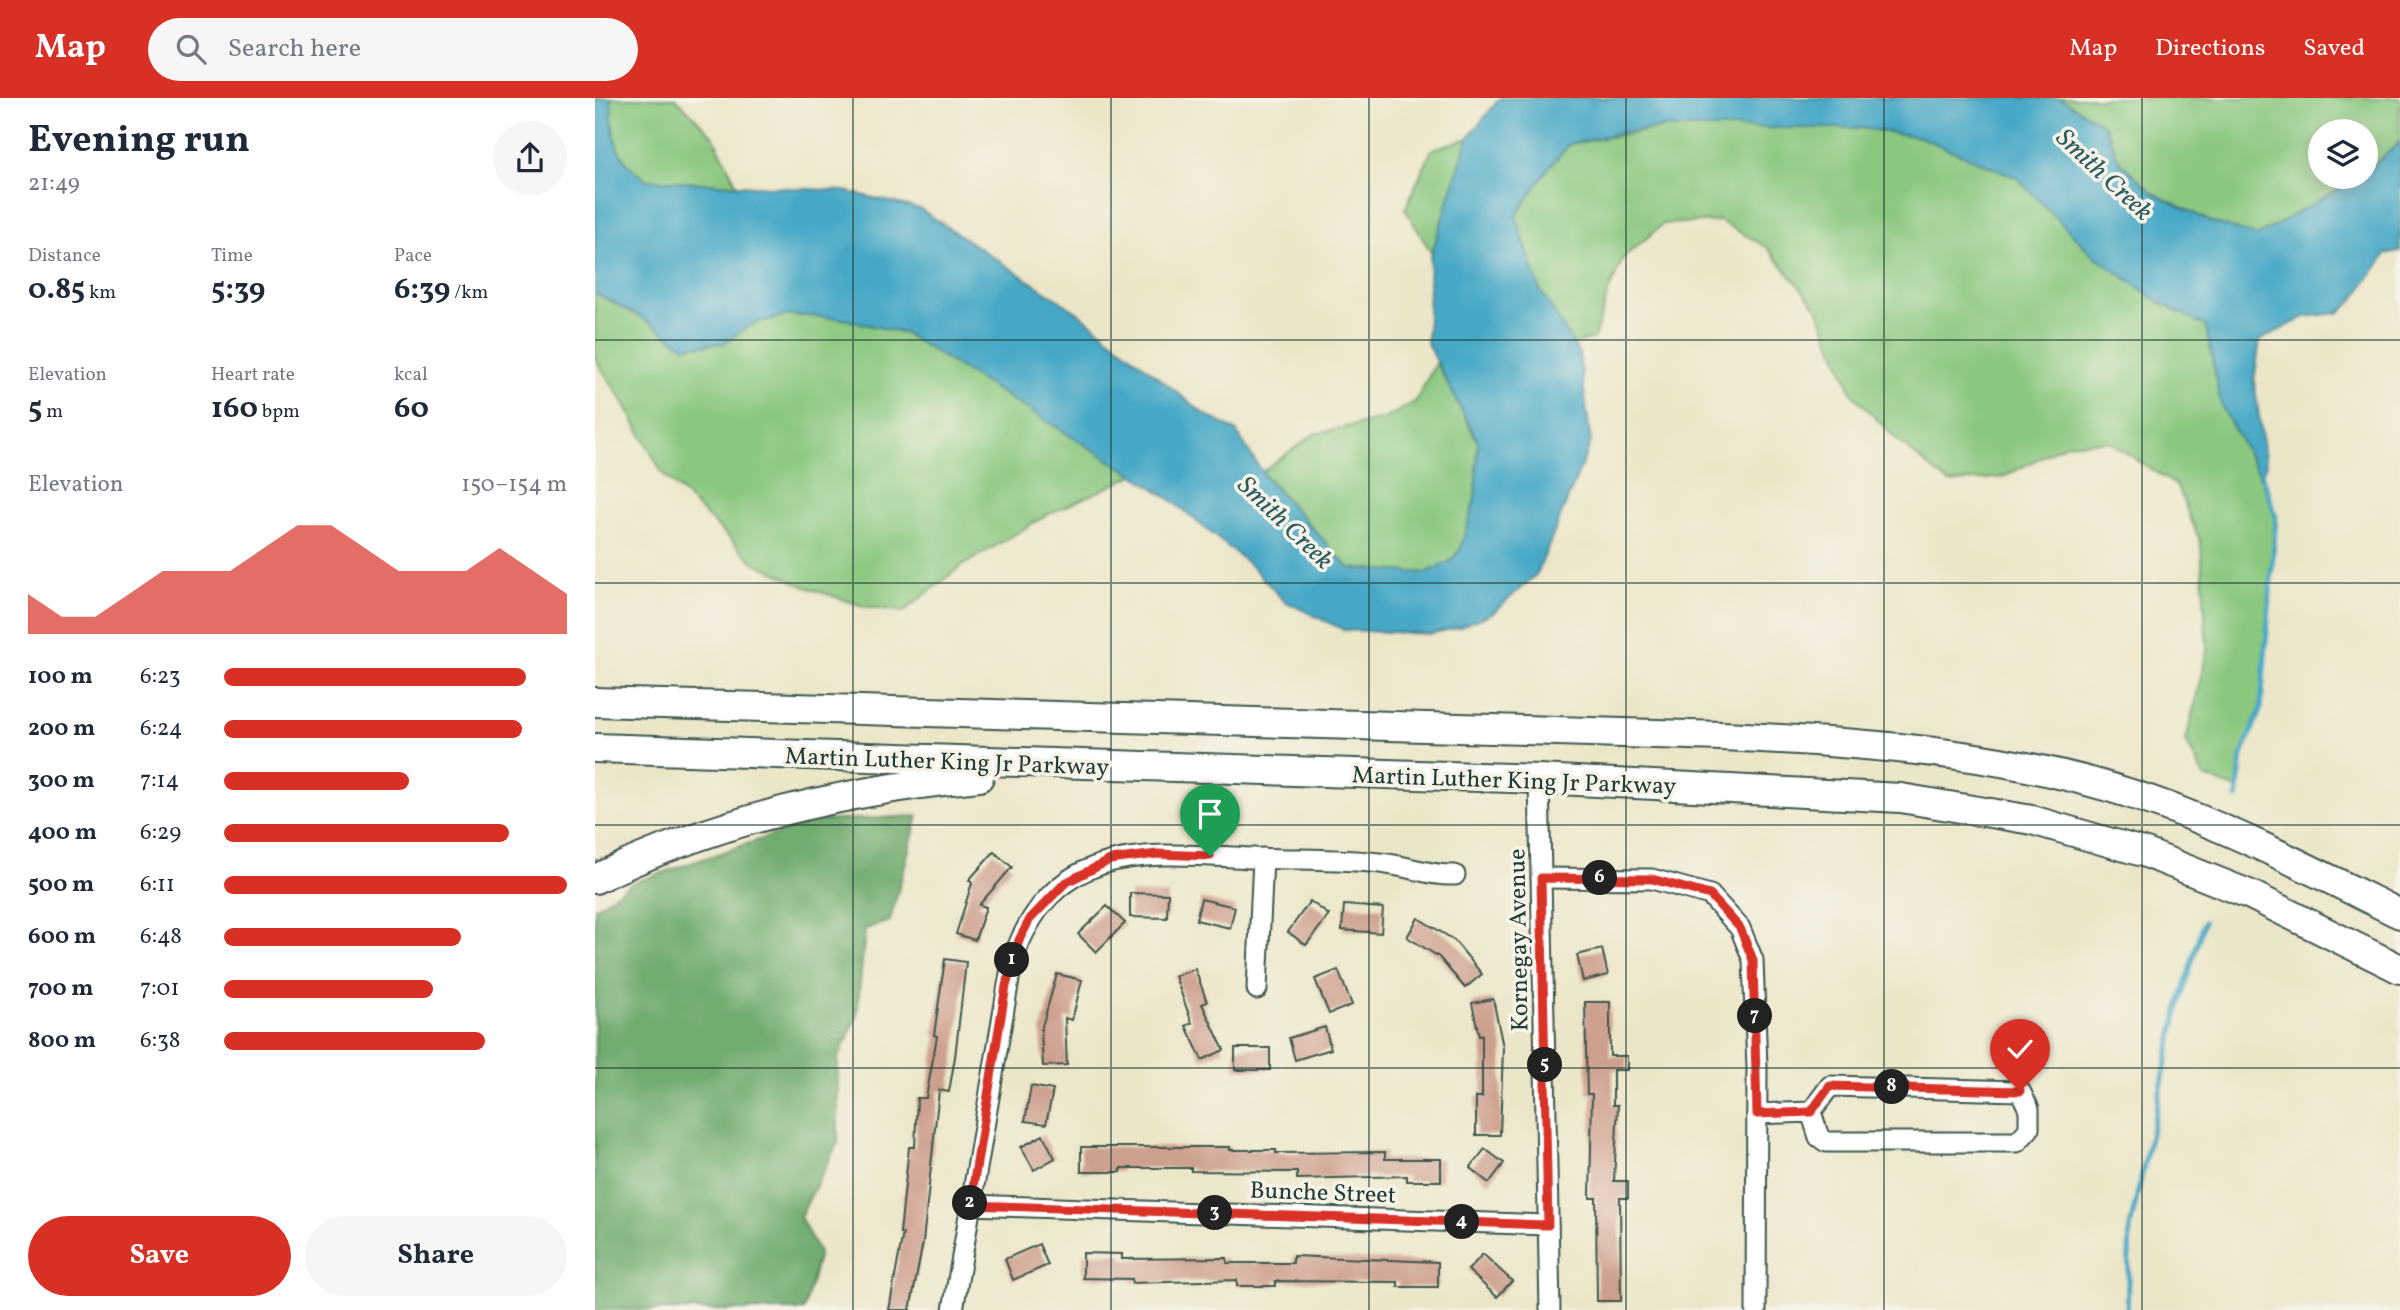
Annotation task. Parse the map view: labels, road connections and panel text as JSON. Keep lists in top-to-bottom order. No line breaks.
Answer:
{"streets":{"highway":["Martin Luther King Jr Parkway"],"street":["Kornegay Avenue","Bunche Street"]},"crossings":[["Martin Luther King Jr Parkway","Kornegay Avenue"],["Kornegay Avenue","Bunche Street"]],"water":["Smith Creek"],"page":{"header":"Map","search":"Search here","nav":["Map","Directions","Saved"],"heading":["Evening run","21:49"],"stats":[["Distance","0.85 km"],["Time","5:39"],["Pace","6:39 /km"],["Elevation","5 m"],["Heart rate","160 bpm"],["kcal","60"]],"chart":["Elevation","150–154 m"],"list":[{"name":"100 m","note":"6:23"},{"name":"200 m","note":"6:24"},{"name":"300 m","note":"7:14"},{"name":"400 m","note":"6:29"},{"name":"500 m","note":"6:11"},{"name":"600 m","note":"6:48"},{"name":"700 m","note":"7:01"},{"name":"800 m","note":"6:38"}],"pins":["6","1","7","5","8","2","3","4"],"buttons":["Save","Share"]}}
